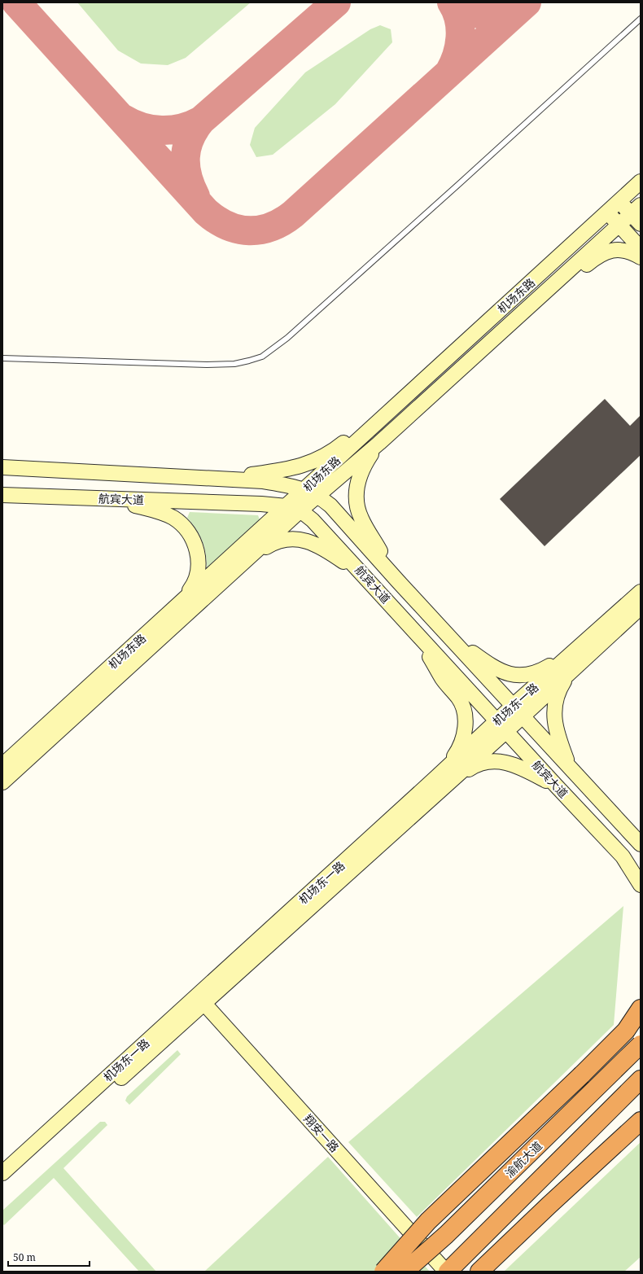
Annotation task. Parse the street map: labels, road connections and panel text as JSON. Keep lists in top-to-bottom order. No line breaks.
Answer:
{"streets":{"highway":["渝航大道"],"street":["机场东路","航宾大道","机场东一路","翔安一路"]},"crossings":[["机场东路","航宾大道"],["航宾大道","机场东一路"],["机场东一路","翔安一路"]],"scale_bar":"50 m"}
